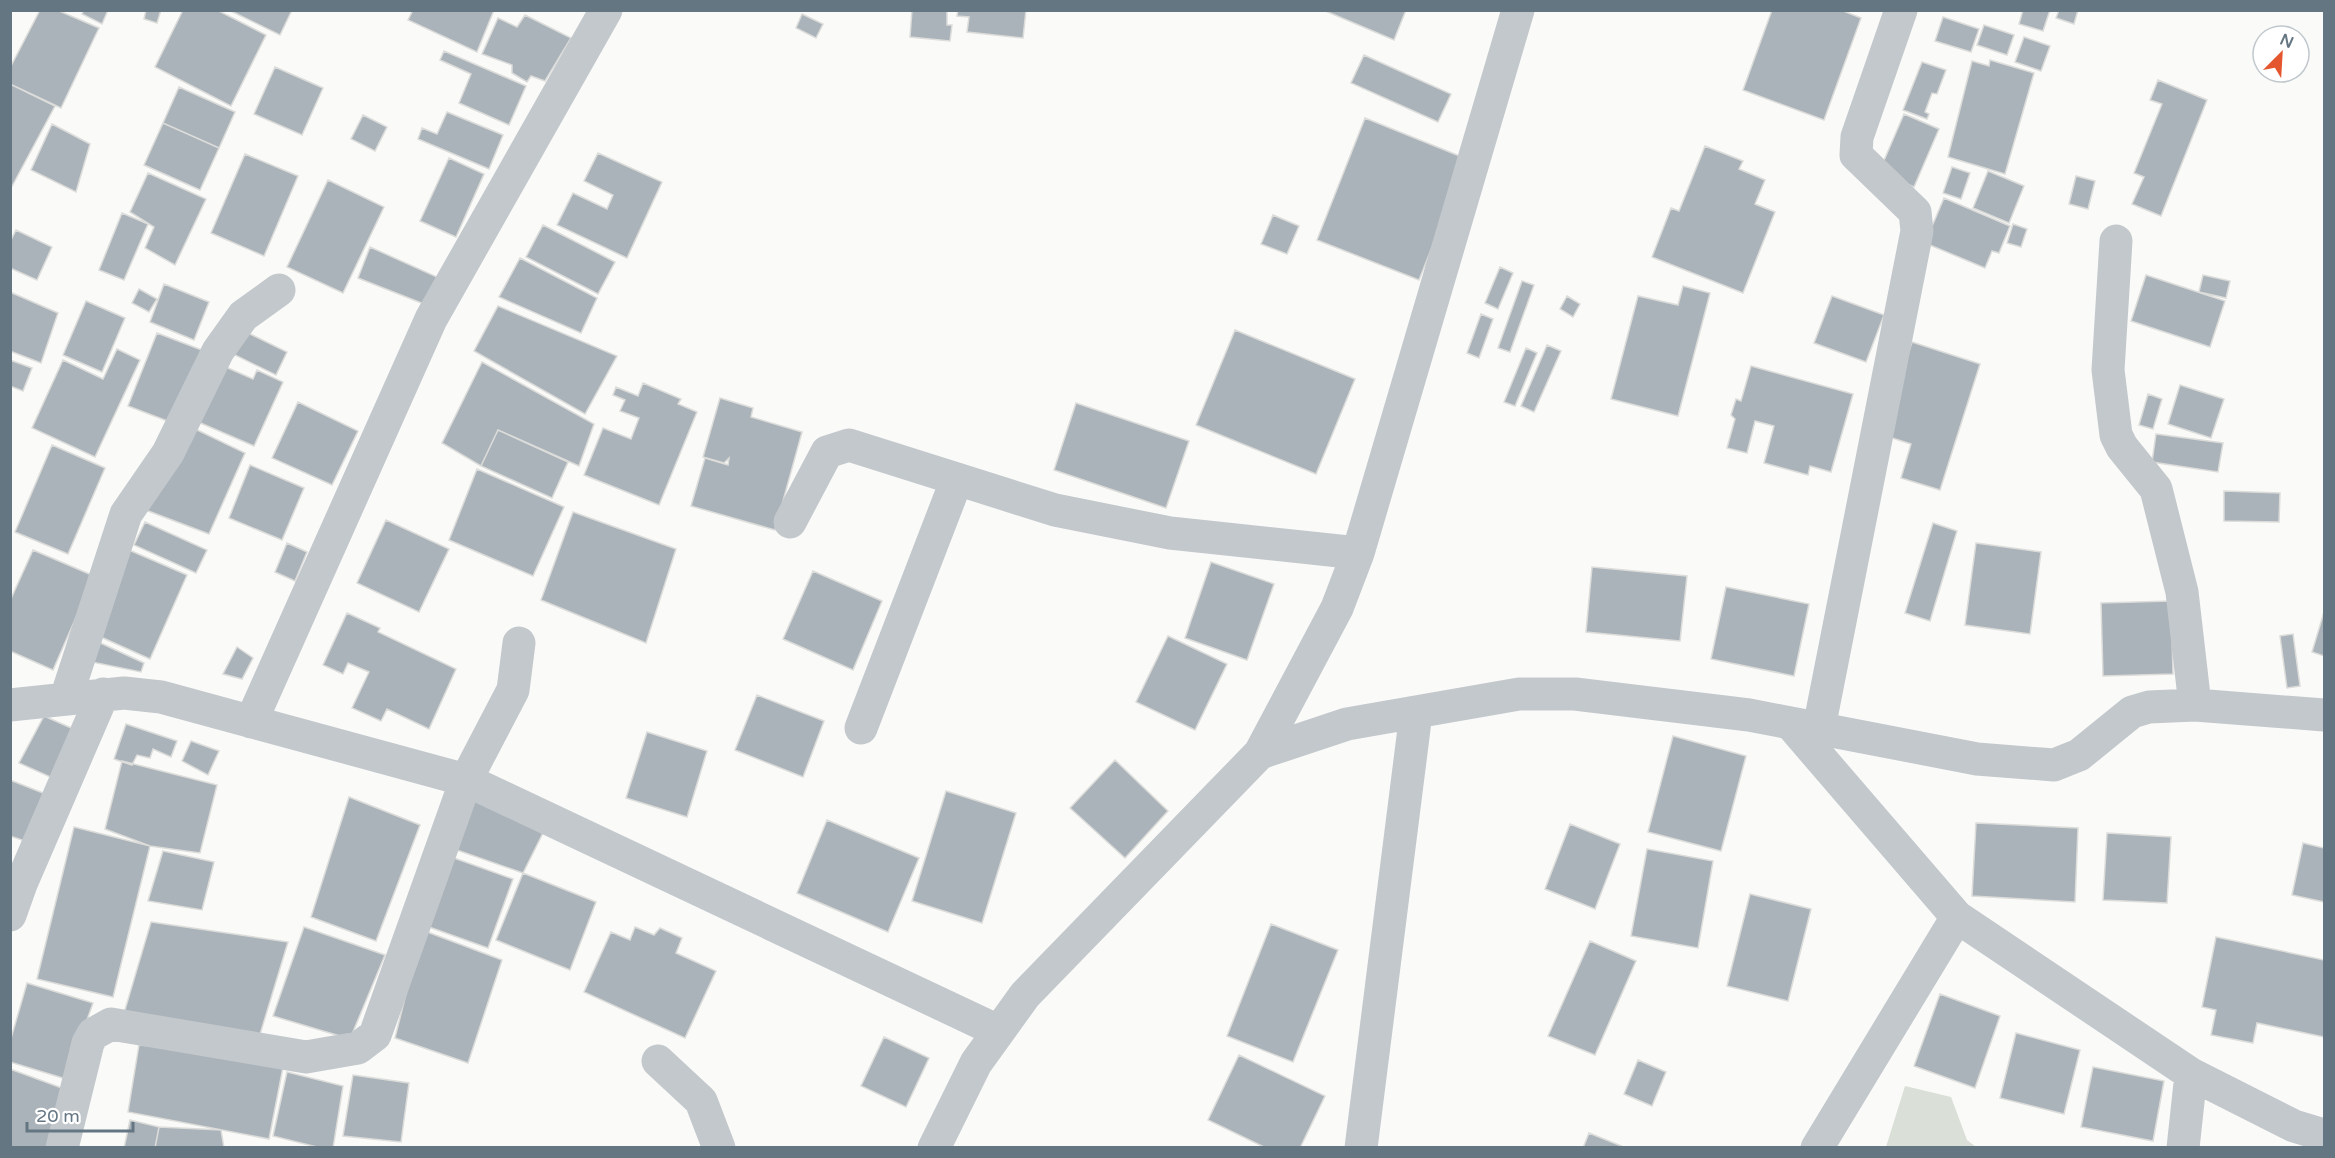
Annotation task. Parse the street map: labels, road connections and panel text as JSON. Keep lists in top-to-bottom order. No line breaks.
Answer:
{"scale_bar":"20 m","north":"top right"}
